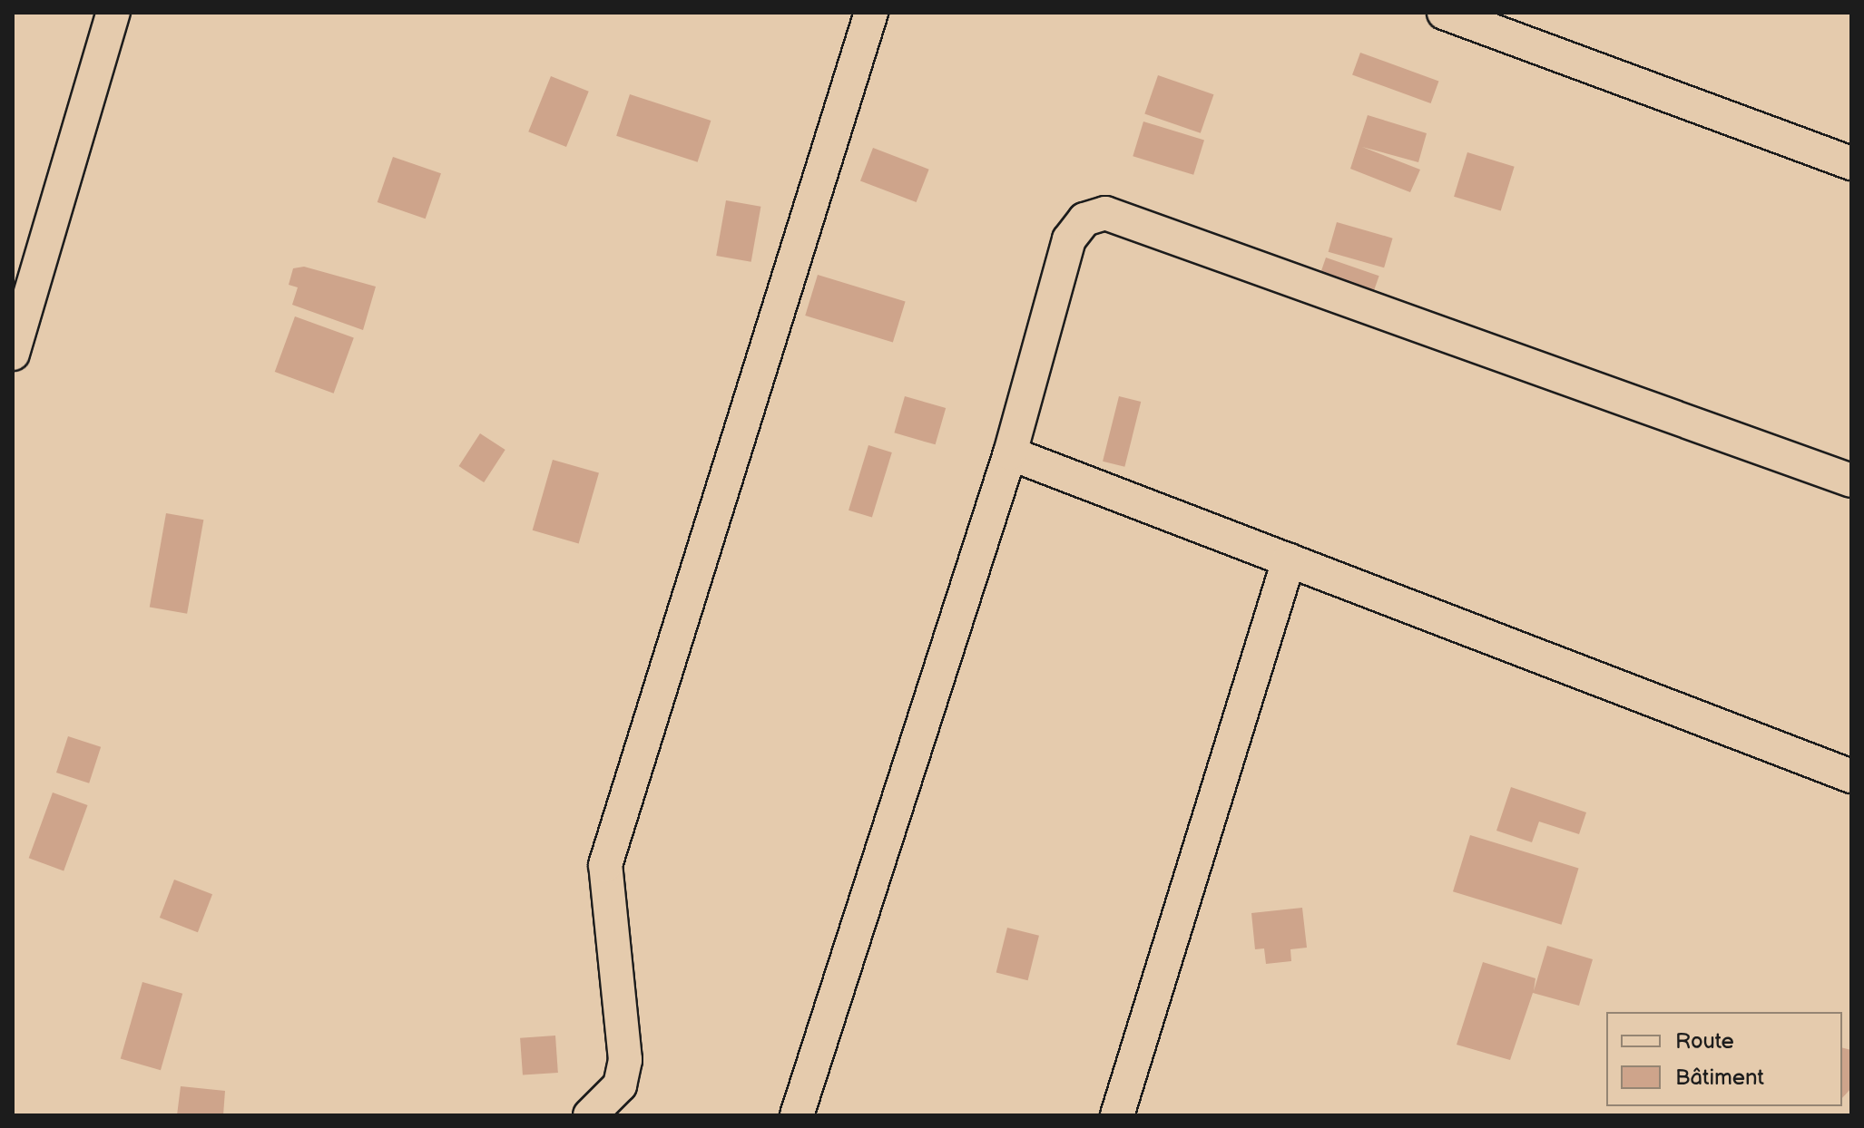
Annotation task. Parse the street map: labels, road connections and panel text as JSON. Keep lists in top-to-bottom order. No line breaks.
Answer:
{"legend":["Route","Bâtiment"]}
